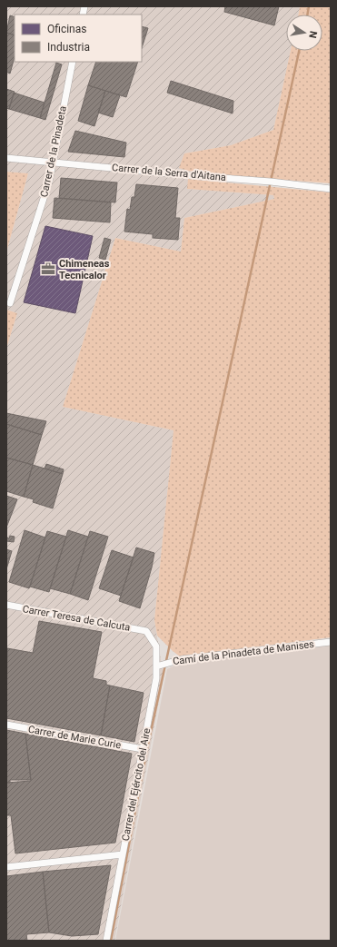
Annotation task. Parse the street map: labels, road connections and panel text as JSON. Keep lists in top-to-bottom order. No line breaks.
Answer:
{"streets":{"street":["Carrer de la Pinadeta","Carrer de la Serra d'Aitana","Carrer Teresa de Calcuta","Camí de la Pinadeta de Manises","Carrer de Marie Curie","Carrer del Ejército del Aire"]},"crossings":[["Carrer de la Pinadeta","Carrer de la Serra d'Aitana"],["Carrer Teresa de Calcuta","Carrer del Ejército del Aire"],["Camí de la Pinadeta de Manises","Carrer del Ejército del Aire"],["Carrer de Marie Curie","Carrer del Ejército del Aire"]],"places":{"office":["Chimeneas Tecnicalor"]},"legend":["Oficinas","Industria"],"north":"right"}
